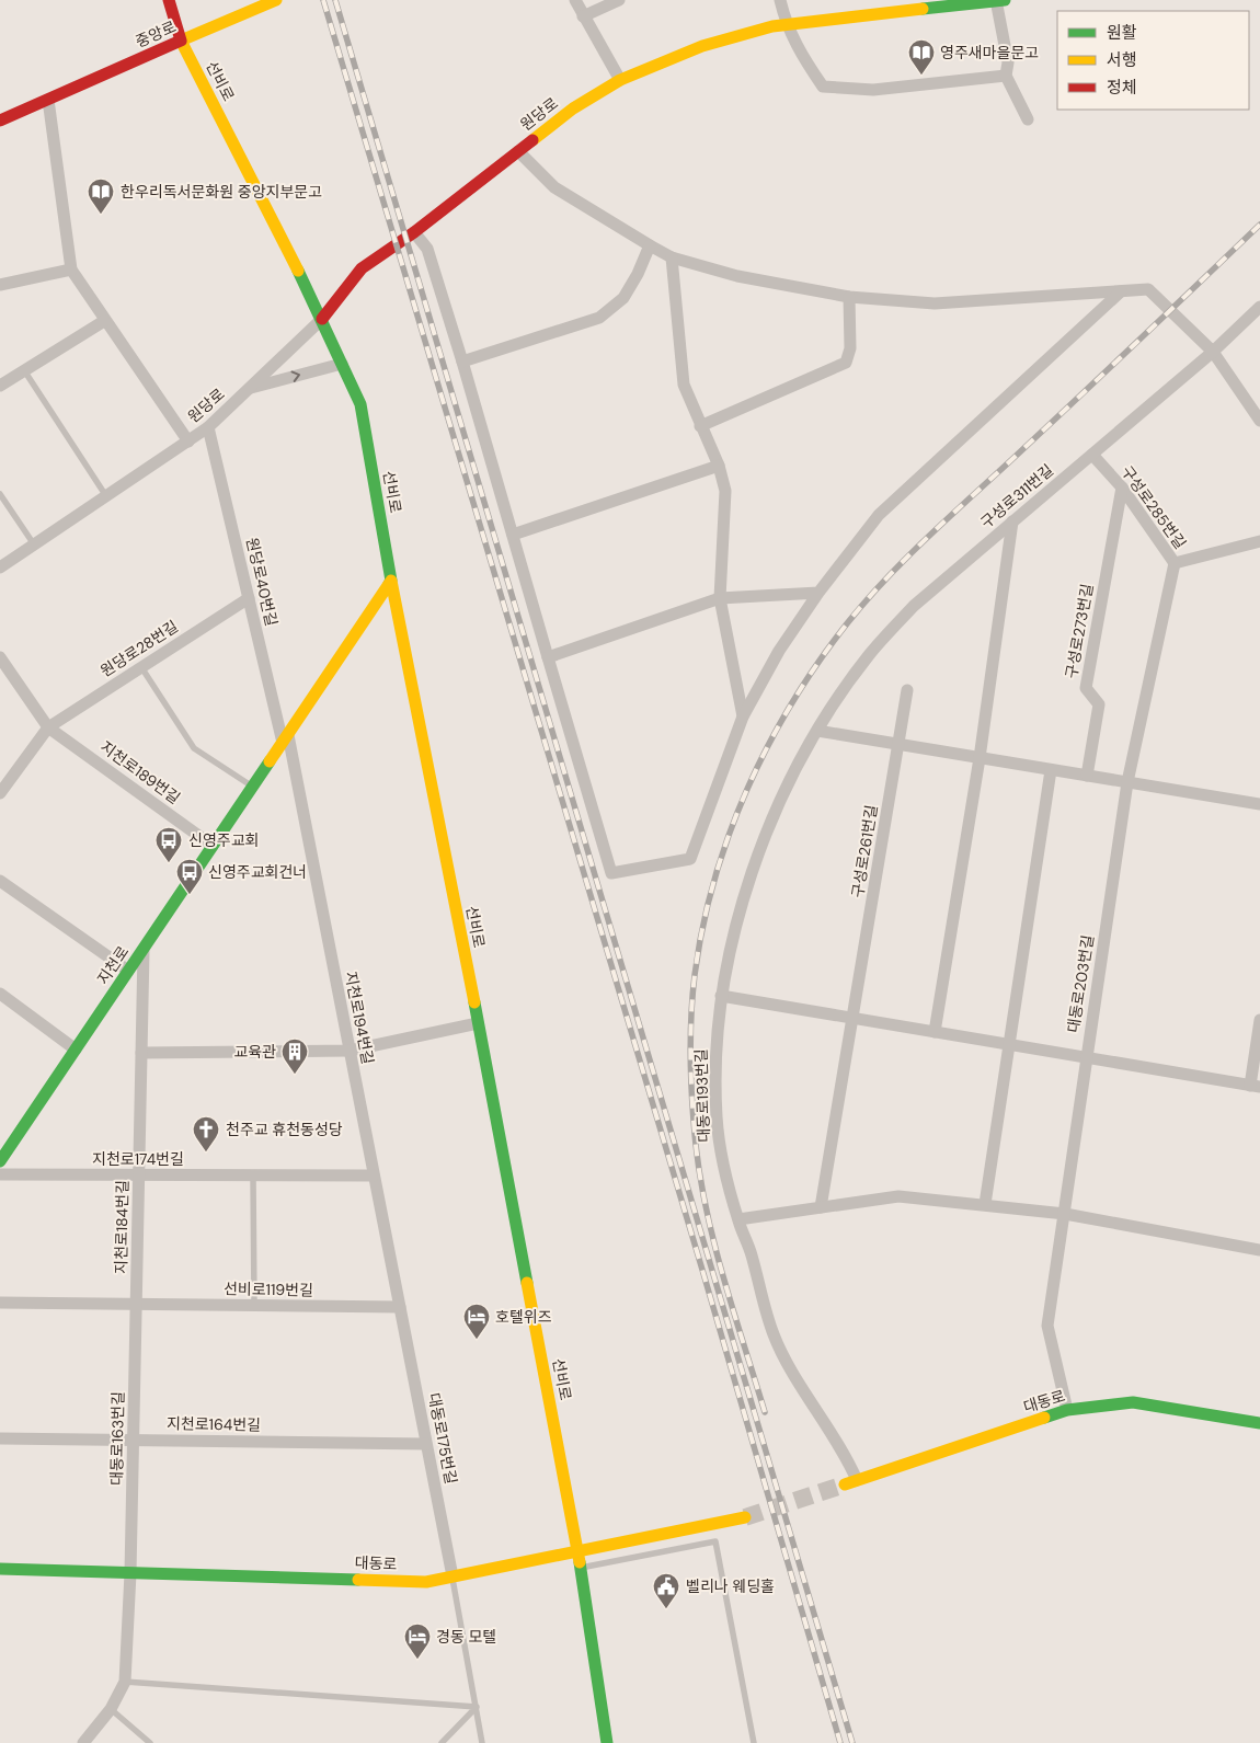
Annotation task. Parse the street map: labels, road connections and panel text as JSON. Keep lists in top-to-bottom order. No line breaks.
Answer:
{"streets":{"main road":["중앙로","선비로","원당로","지천로","대동로"],"street":["구성로311번길","구성로285번길","원당로40번길","구성로273번길","원당로28번길","지천로189번길","구성로261번길","대동로203번길","지천로194번길","대동로193번길","지천로174번길","지천로184번길","선비로119번길","지천로164번길","대동로163번길","대동로175번길"]},"crossings":[["중앙로","선비로"],["선비로","원당로"],["선비로","지천로"],["선비로","대동로"],["원당로","원당로40번길"],["구성로311번길","구성로285번길"],["구성로311번길","대동로193번길"],["구성로285번길","구성로273번길"],["구성로285번길","대동로203번길"],["원당로40번길","원당로28번길"],["원당로40번길","지천로"],["원당로40번길","지천로194번길"],["원당로28번길","지천로189번길"],["지천로189번길","지천로"],["지천로","지천로194번길"],["지천로","지천로184번길"],["대동로203번길","대동로"],["지천로194번길","지천로174번길"],["지천로194번길","선비로119번길"],["지천로194번길","대동로175번길"],["대동로193번길","대동로"],["지천로174번길","지천로184번길"],["지천로184번길","선비로119번길"],["지천로184번길","대동로163번길"],["선비로119번길","대동로163번길"],["선비로119번길","대동로175번길"],["대동로","대동로163번길"],["대동로","대동로175번길"],["지천로164번길","대동로163번길"],["지천로164번길","대동로175번길"]],"places":{"library":["영주새마을문고","한우리독서문화원 중앙지부문고"],"bus stop":["신영주교회","신영주교회건너"],"building":["교육관"],"church":["천주교 휴천동성당"],"hotel":["호텔위즈","경동 모텔"],"public building":["벨리나 웨딩홀"]},"legend":["원활","서행","정체"]}
